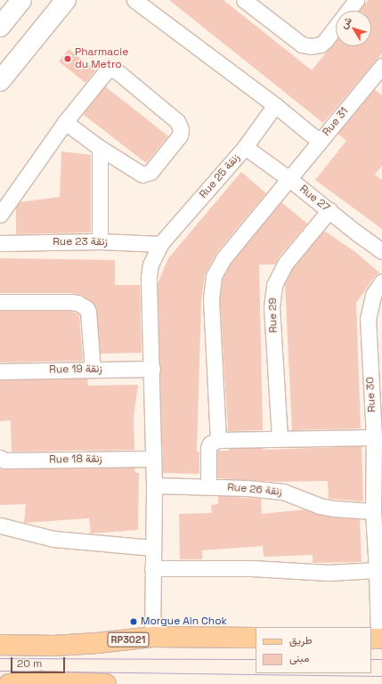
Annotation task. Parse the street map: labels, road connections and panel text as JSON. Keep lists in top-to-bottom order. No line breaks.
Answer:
{"streets":{"main road":["RP3021"],"street":["Rue 31","Rue 25 زنقة","Rue 27","Rue 23 زنقة","Rue 29","Rue 19 زنقة","Rue 30","Rue 18 زنقة","Rue 26 زنقة"]},"crossings":[["Rue 31","Rue 27"],["Rue 25 زنقة","Rue 27"],["Rue 25 زنقة","Rue 23 زنقة"],["Rue 25 زنقة","Rue 19 زنقة"],["Rue 25 زنقة","Rue 18 زنقة"],["Rue 25 زنقة","Rue 26 زنقة"],["Rue 25 زنقة","RP3021"],["Rue 27","Rue 29"],["Rue 30","Rue 26 زنقة"]],"places":["Pharmacie du Metro","Morgue Ain Chok"],"legend":["طريق","مبنى"],"scale_bar":"20 m","north":"top left"}
